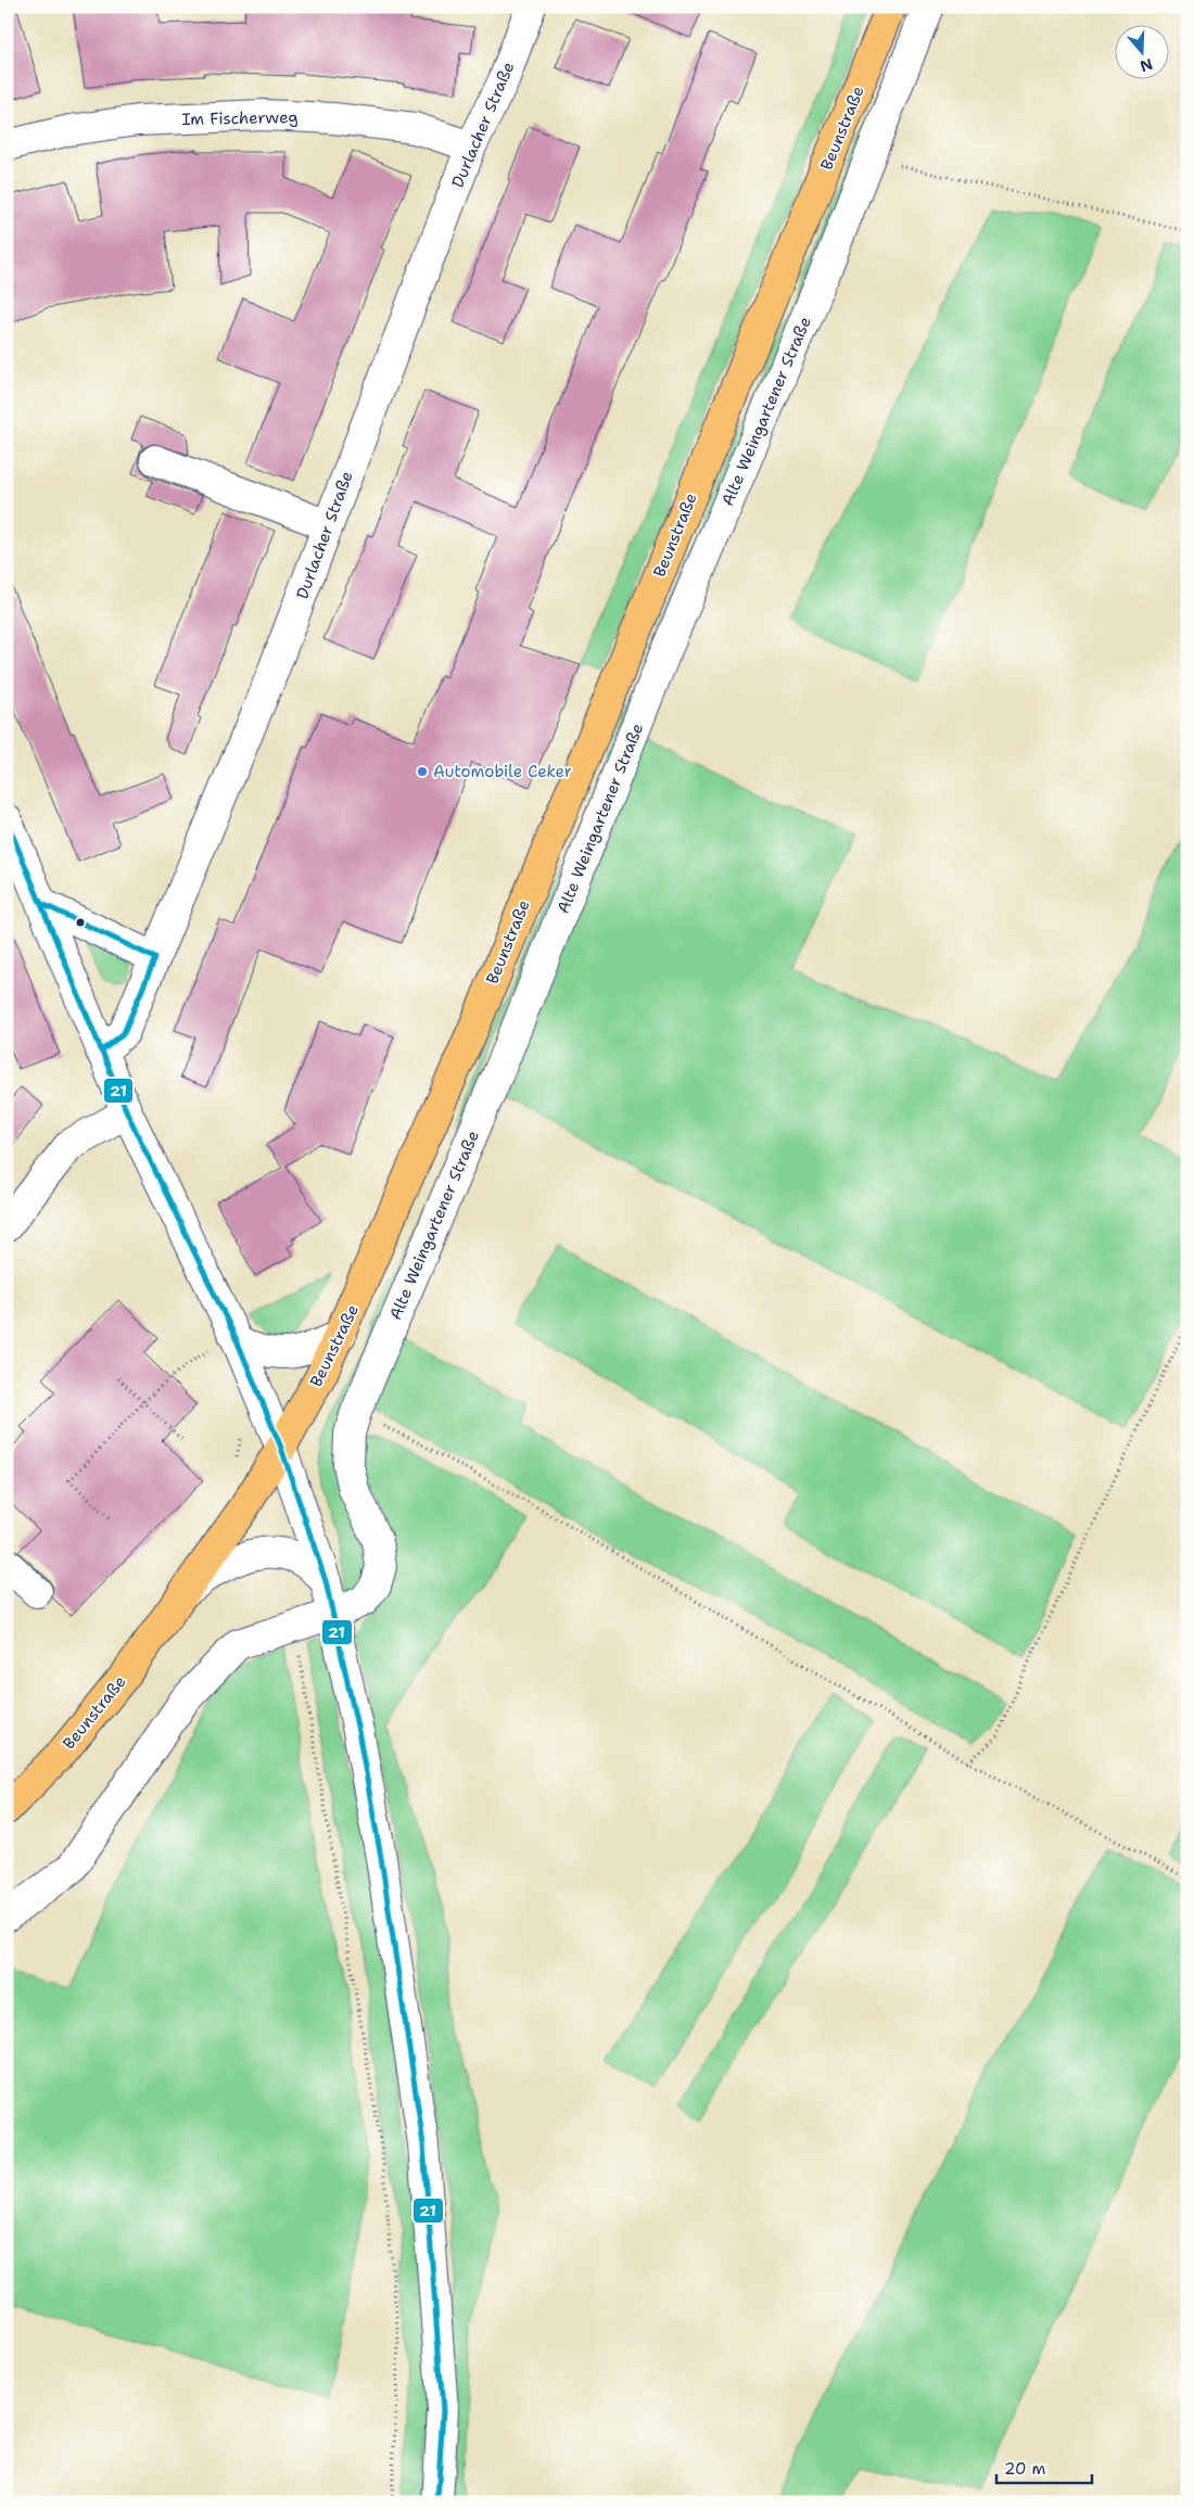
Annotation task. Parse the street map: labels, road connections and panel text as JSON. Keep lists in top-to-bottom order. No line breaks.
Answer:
{"streets":{"main road":["Beunstraße"],"street":["Im Fischerweg","Durlacher Straße","Alte Weingartener Straße"]},"crossings":[["Im Fischerweg","Durlacher Straße"]],"places":["Automobile Ceker"],"lines":["transit line 21"],"scale_bar":"20 m","north":"bottom"}
